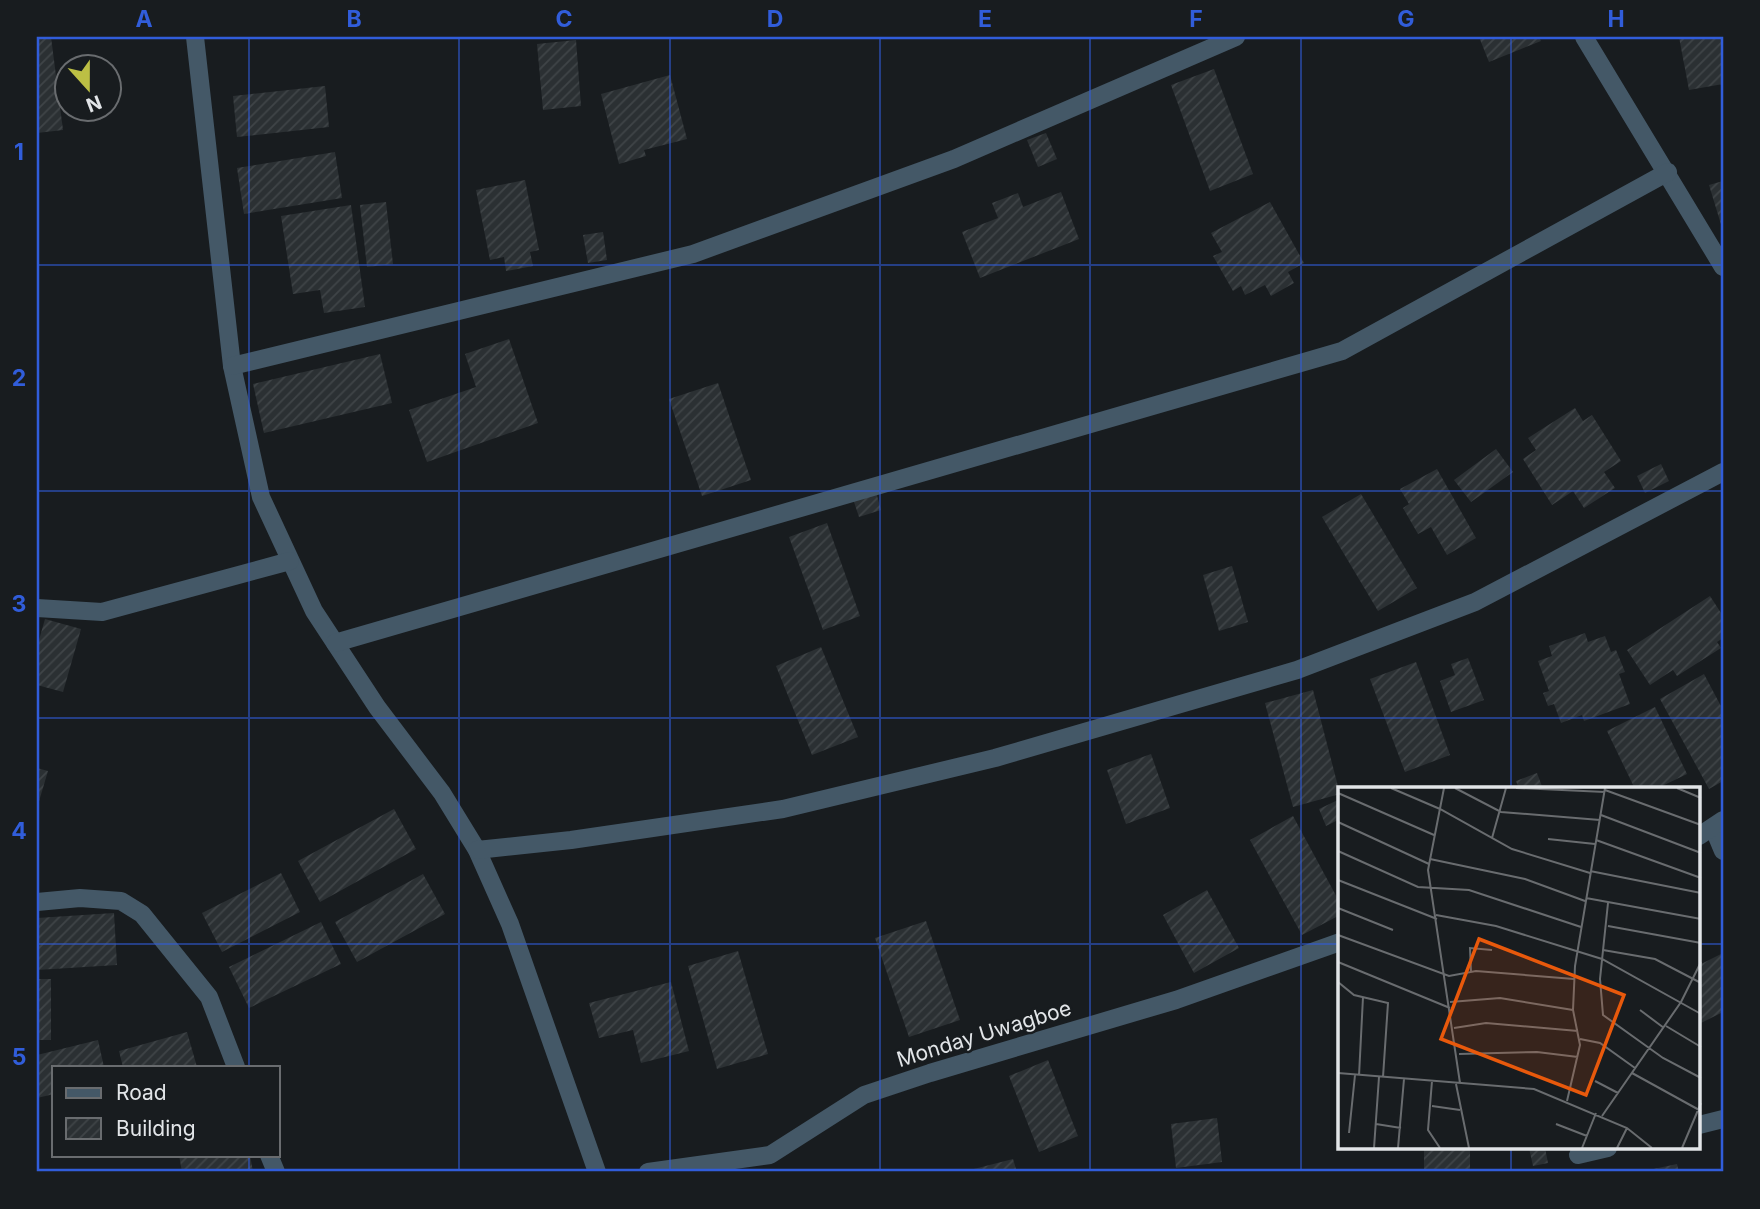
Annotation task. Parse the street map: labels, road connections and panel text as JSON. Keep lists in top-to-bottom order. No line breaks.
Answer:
{"streets":{"street":["Monday Uwagboe"]},"legend":["Road","Building"],"north":"bottom","grid":{"columns":["A","B","C","D","E","F","G","H"],"rows":["1","2","3","4","5"]}}
